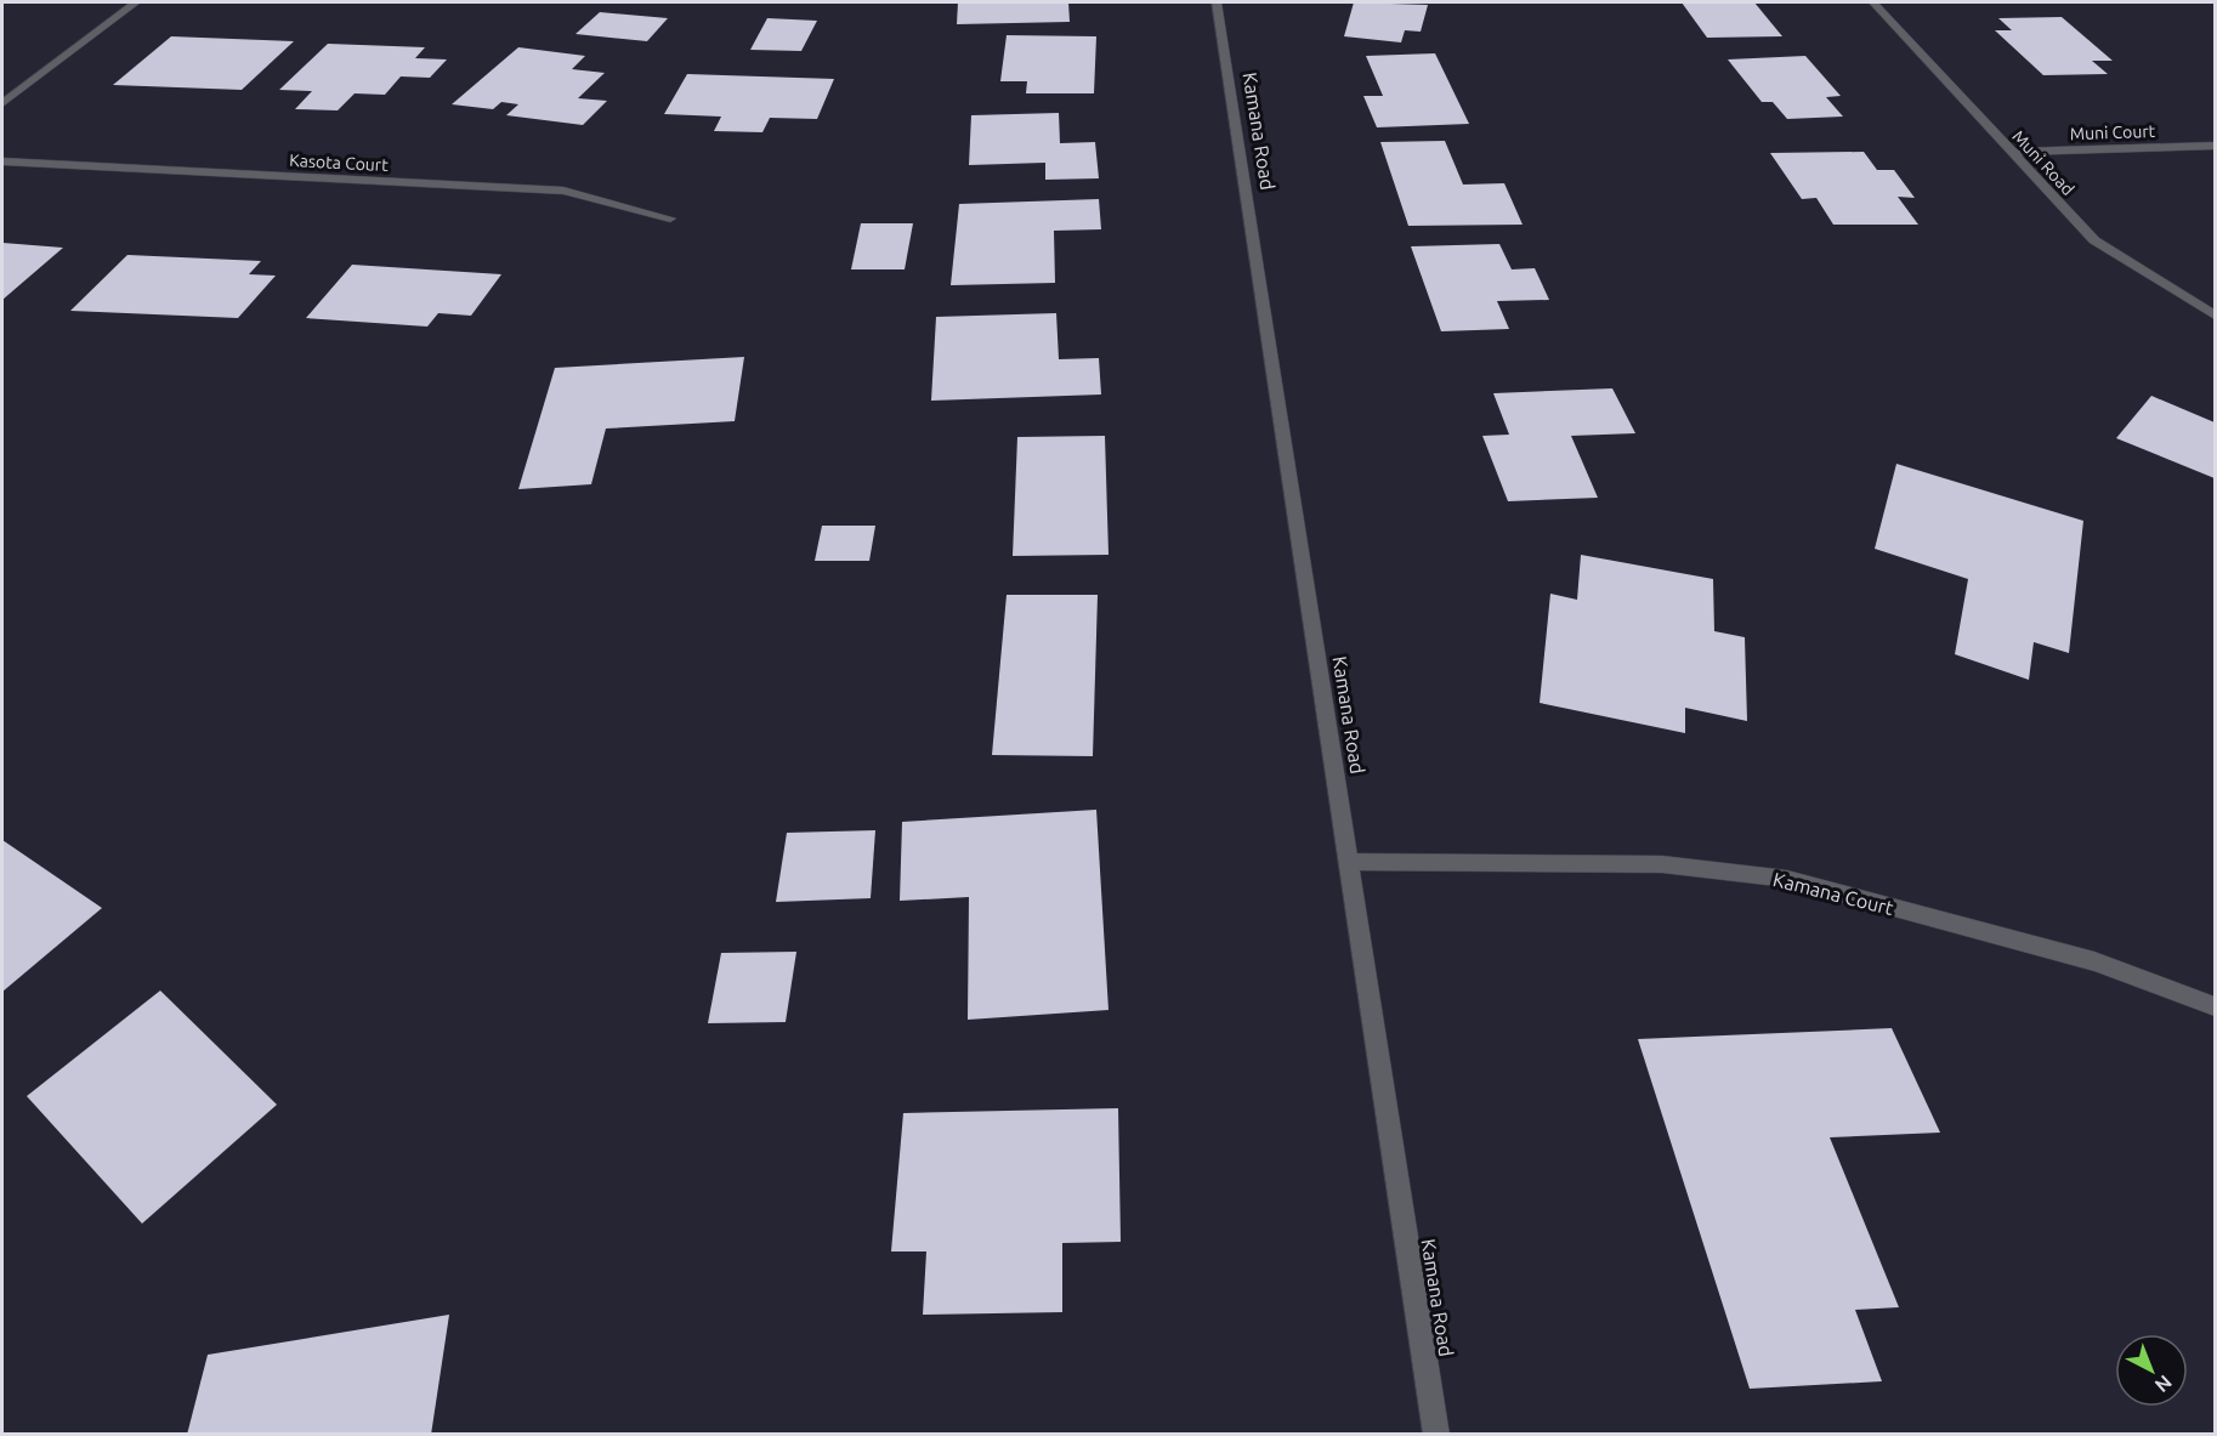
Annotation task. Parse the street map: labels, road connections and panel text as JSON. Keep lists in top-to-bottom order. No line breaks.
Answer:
{"streets":{"street":["Kamana Road","Muni Court","Kasota Court","Muni Road","Kamana Court"]},"crossings":[["Kamana Road","Kamana Court"],["Muni Court","Muni Road"]],"north":"bottom right"}
